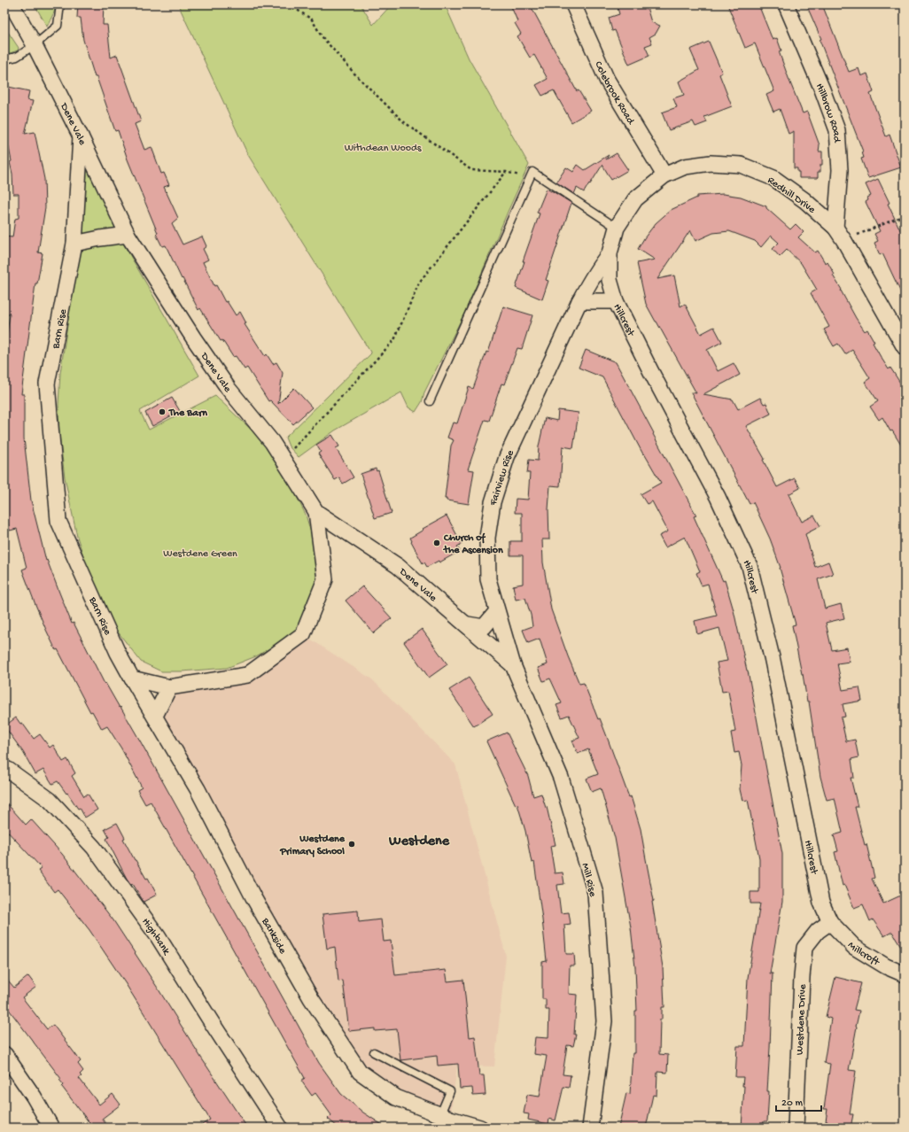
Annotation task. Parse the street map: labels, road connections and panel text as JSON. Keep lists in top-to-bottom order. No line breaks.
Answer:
{"streets":{"street":["Colebrook Road","Hillbrow Road","Dene Vale","Redhill Drive","Hillcrest","Barn Rise","Fairview Rise","Mill Rise","Highbank","Bankside","Millcroft","Westdene Drive"]},"crossings":[["Colebrook Road","Redhill Drive"],["Hillbrow Road","Redhill Drive"],["Dene Vale","Barn Rise"],["Dene Vale","Fairview Rise"],["Dene Vale","Mill Rise"],["Redhill Drive","Hillcrest"],["Redhill Drive","Fairview Rise"],["Hillcrest","Fairview Rise"],["Hillcrest","Millcroft"],["Hillcrest","Westdene Drive"],["Barn Rise","Bankside"],["Fairview Rise","Mill Rise"],["Millcroft","Westdene Drive"]],"districts":["Westdene"],"parks":["Withdean Woods","Westdene Green"],"places":["The Barn","Church of the Ascension","Westdene Primary School"],"scale_bar":"20 m"}
